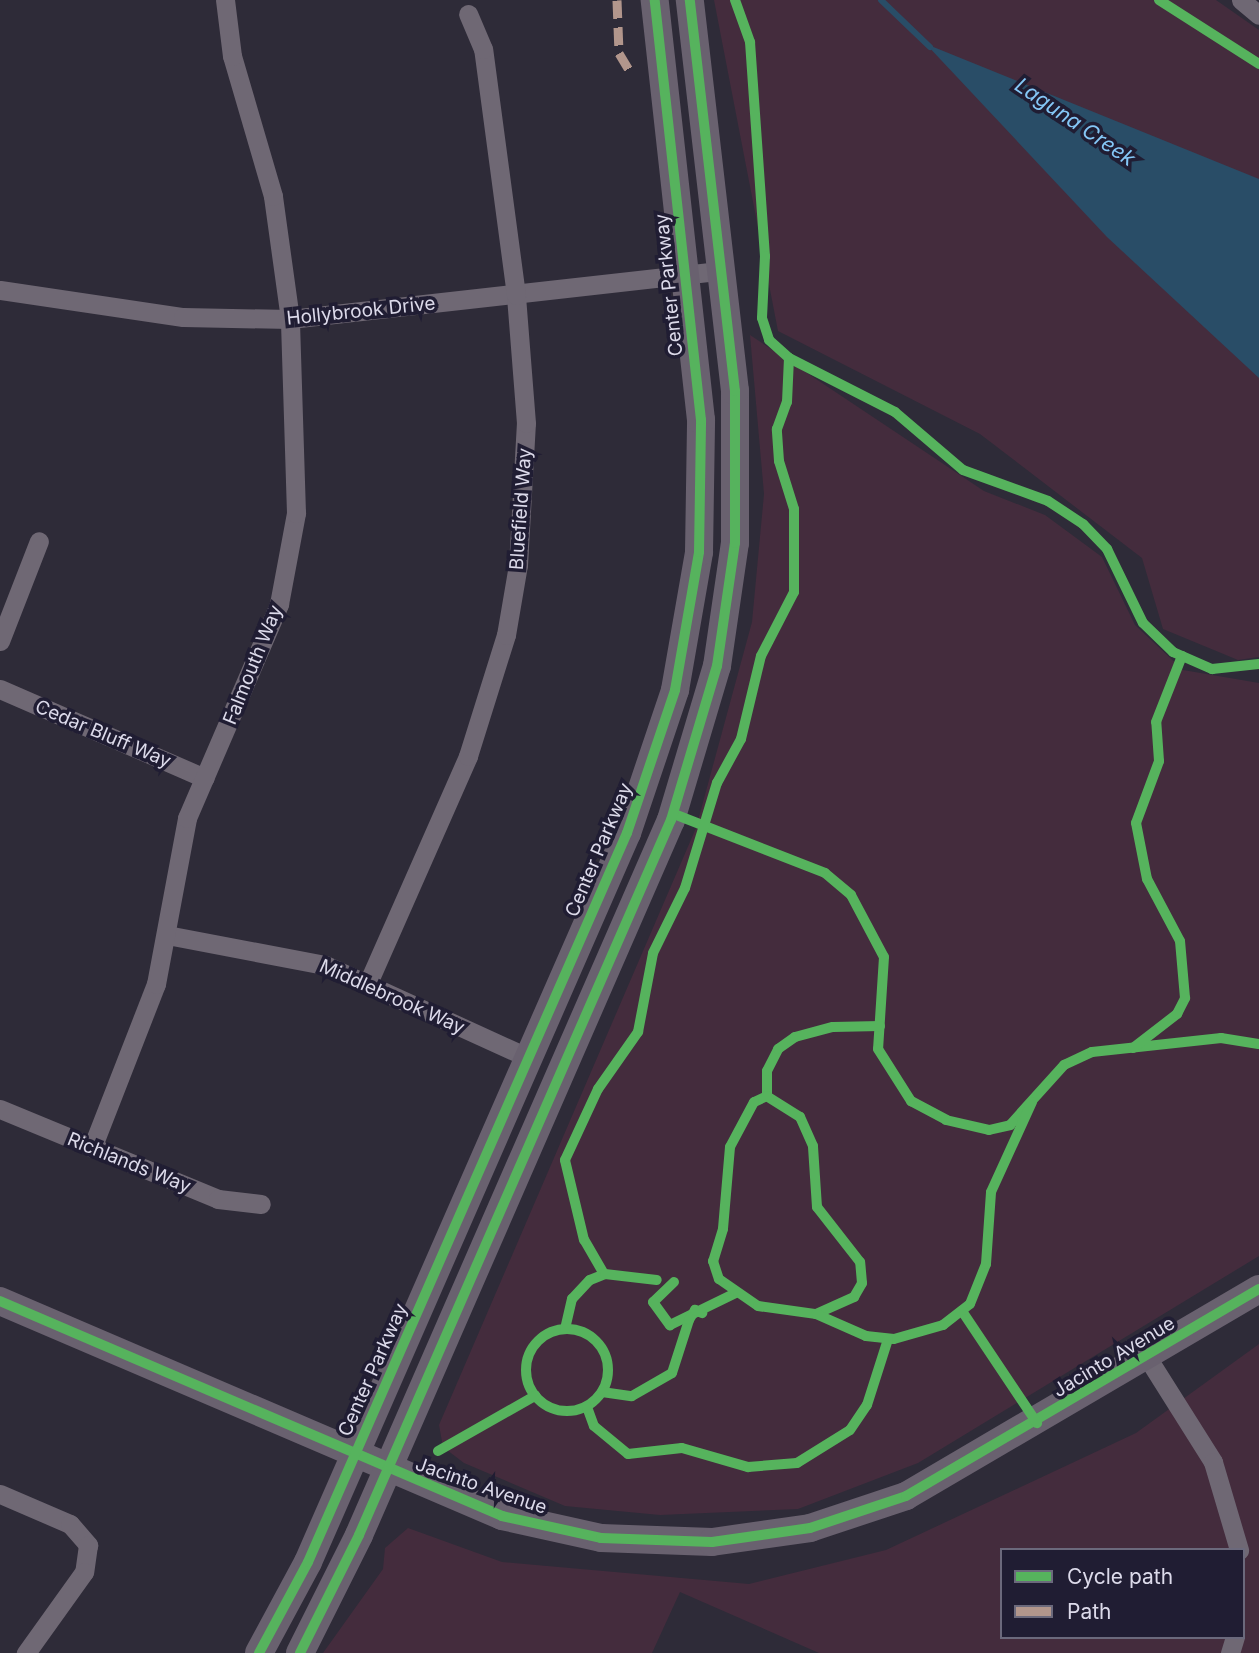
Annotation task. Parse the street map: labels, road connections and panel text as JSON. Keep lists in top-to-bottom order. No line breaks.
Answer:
{"streets":{"main road":["Center Parkway","Jacinto Avenue"],"street":["Hollybrook Drive","Bluefield Way","Falmouth Way","Cedar Bluff Way","Middlebrook Way","Richlands Way"]},"crossings":[["Center Parkway","Hollybrook Drive"],["Center Parkway","Middlebrook Way"],["Center Parkway","Jacinto Avenue"],["Hollybrook Drive","Bluefield Way"],["Hollybrook Drive","Falmouth Way"],["Bluefield Way","Middlebrook Way"],["Falmouth Way","Cedar Bluff Way"],["Falmouth Way","Middlebrook Way"],["Falmouth Way","Richlands Way"]],"water":["Laguna Creek"],"legend":["Cycle path","Path"]}
